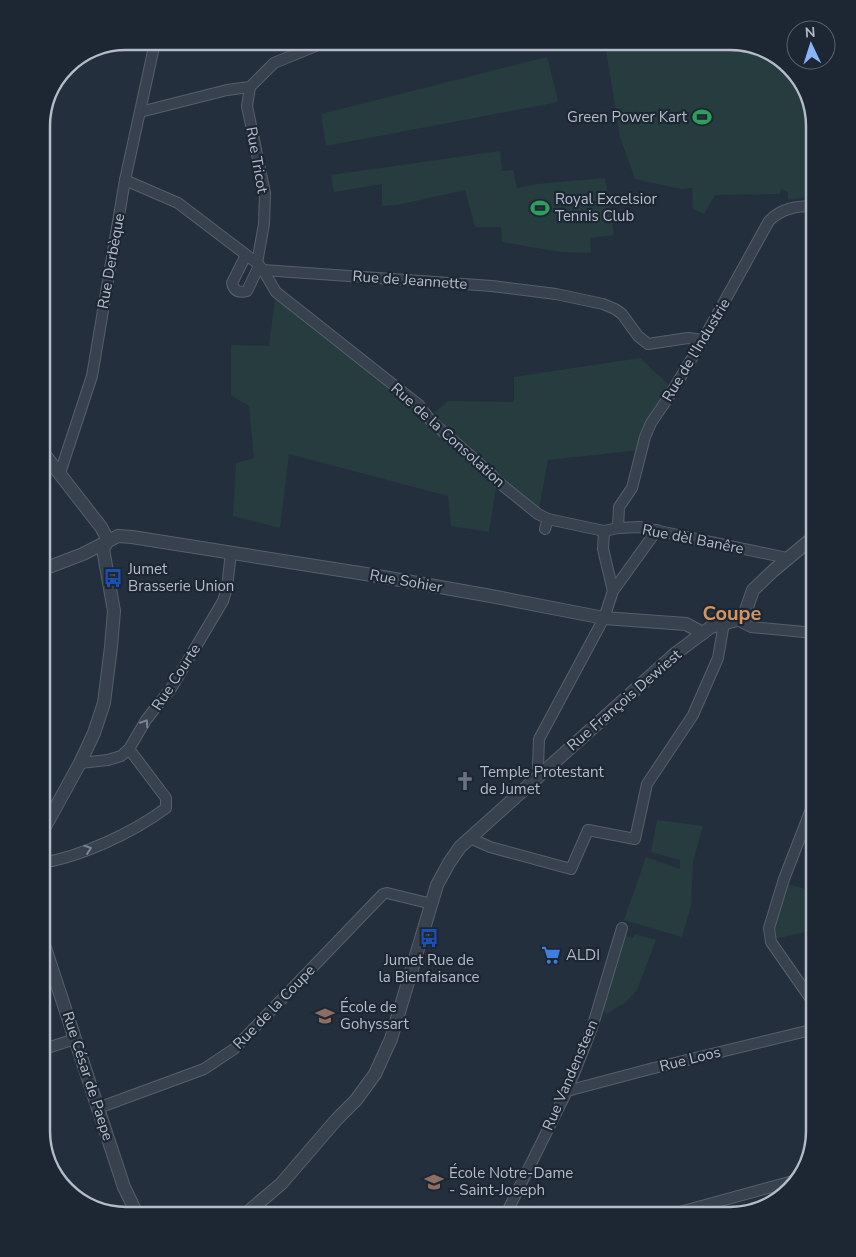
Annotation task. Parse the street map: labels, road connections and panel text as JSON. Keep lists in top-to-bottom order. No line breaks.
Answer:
{"streets":{"street":["Rue Tricot","Rue Derbèque","Rue de Jeannette","Rue de l'Industrie","Rue de la Consolation","Rue dèl Banêre","Rue Sohier","Rue Courte","Rue François Dewiest","Rue de la Coupe","Rue Loos","Rue Vandensteen","Rue César de Paepe"]},"crossings":[["Rue Tricot","Rue de Jeannette"],["Rue Tricot","Rue de la Consolation"],["Rue de Jeannette","Rue de l'Industrie"],["Rue de Jeannette","Rue de la Consolation"],["Rue de l'Industrie","Rue dèl Banêre"],["Rue de la Consolation","Rue dèl Banêre"],["Rue Sohier","Rue Courte"],["Rue Sohier","Rue François Dewiest"],["Rue François Dewiest","Rue de la Coupe"],["Rue de la Coupe","Rue César de Paepe"],["Rue Loos","Rue Vandensteen"]],"districts":["Coupe"],"places":{"sports":["Green Power Kart","Royal Excelsior Tennis Club"],"bus stop":["Jumet Brasserie Union","Jumet Rue de la Bienfaisance"],"church":["Temple Protestant de Jumet"],"supermarket":["ALDI"],"school or university":["École de Gohyssart","École Notre-Dame - Saint-Joseph"]},"north":"top"}
